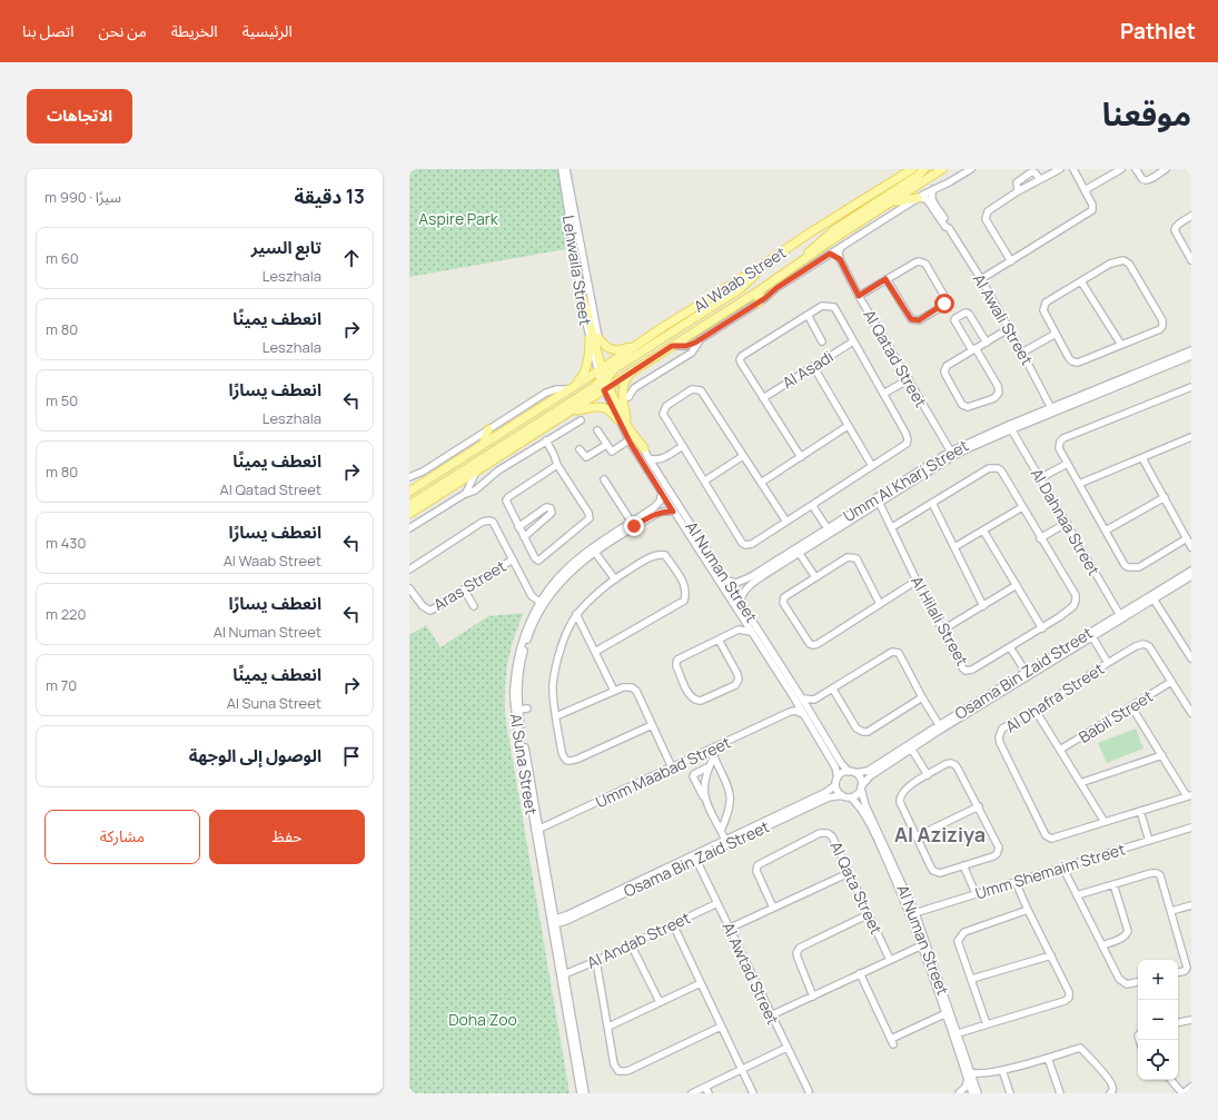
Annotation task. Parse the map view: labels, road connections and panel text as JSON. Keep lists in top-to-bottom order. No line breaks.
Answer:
{"streets":{"main road":["Al Waab Street"],"street":["Lehwaila Street","Al Awali Street","Al Qatad Street","Al Asadi","Umm Al Kharj Street","Al Dahnaa Street","Al Numan Street","Aras Street","Al Hilali Street","Osama Bin Zaid Street","Al Dhafra Street","Babil Street","Al Suna Street","Umm Maabad Street","Umm Shemaim Street","Al Qata Street","Al Andab Street","Al Awtad Street"]},"crossings":[["Lehwaila Street","Al Waab Street"],["Lehwaila Street","Al Numan Street"],["Al Waab Street","Al Awali Street"],["Al Waab Street","Al Numan Street"],["Al Awali Street","Umm Al Kharj Street"],["Al Qatad Street","Umm Al Kharj Street"],["Umm Al Kharj Street","Al Dahnaa Street"],["Umm Al Kharj Street","Al Numan Street"],["Umm Al Kharj Street","Al Hilali Street"],["Al Dahnaa Street","Osama Bin Zaid Street"],["Al Numan Street","Osama Bin Zaid Street"],["Al Numan Street","Al Suna Street"],["Al Numan Street","Umm Shemaim Street"],["Osama Bin Zaid Street","Al Dhafra Street"],["Osama Bin Zaid Street","Al Suna Street"],["Osama Bin Zaid Street","Al Awtad Street"],["Al Dhafra Street","Babil Street"],["Al Suna Street","Umm Maabad Street"],["Al Suna Street","Al Andab Street"],["Al Andab Street","Al Awtad Street"]],"districts":["Al Aziziya"],"parks":["Aspire Park","Doha Zoo"],"page":{"header":"Pathlet","nav":["الرئيسية","الخريطة","من نحن","اتصل بنا"],"title":"موقعنا","buttons":["الاتجاهات",["حفظ","مشاركة"]],"heading":["13 دقيقة","سيرًا · 990 m"],"list":[["تابع السير","Leszhala","60 m"],["انعطف يمينًا","Leszhala","80 m"],["انعطف يسارًا","Leszhala","50 m"],["انعطف يمينًا","Al Qatad Street","80 m"],["انعطف يسارًا","Al Waab Street","430 m"],["انعطف يسارًا","Al Numan Street","220 m"],["انعطف يمينًا","Al Suna Street","70 m"],"الوصول إلى الوجهة"],"map_buttons":["+","−"]}}
